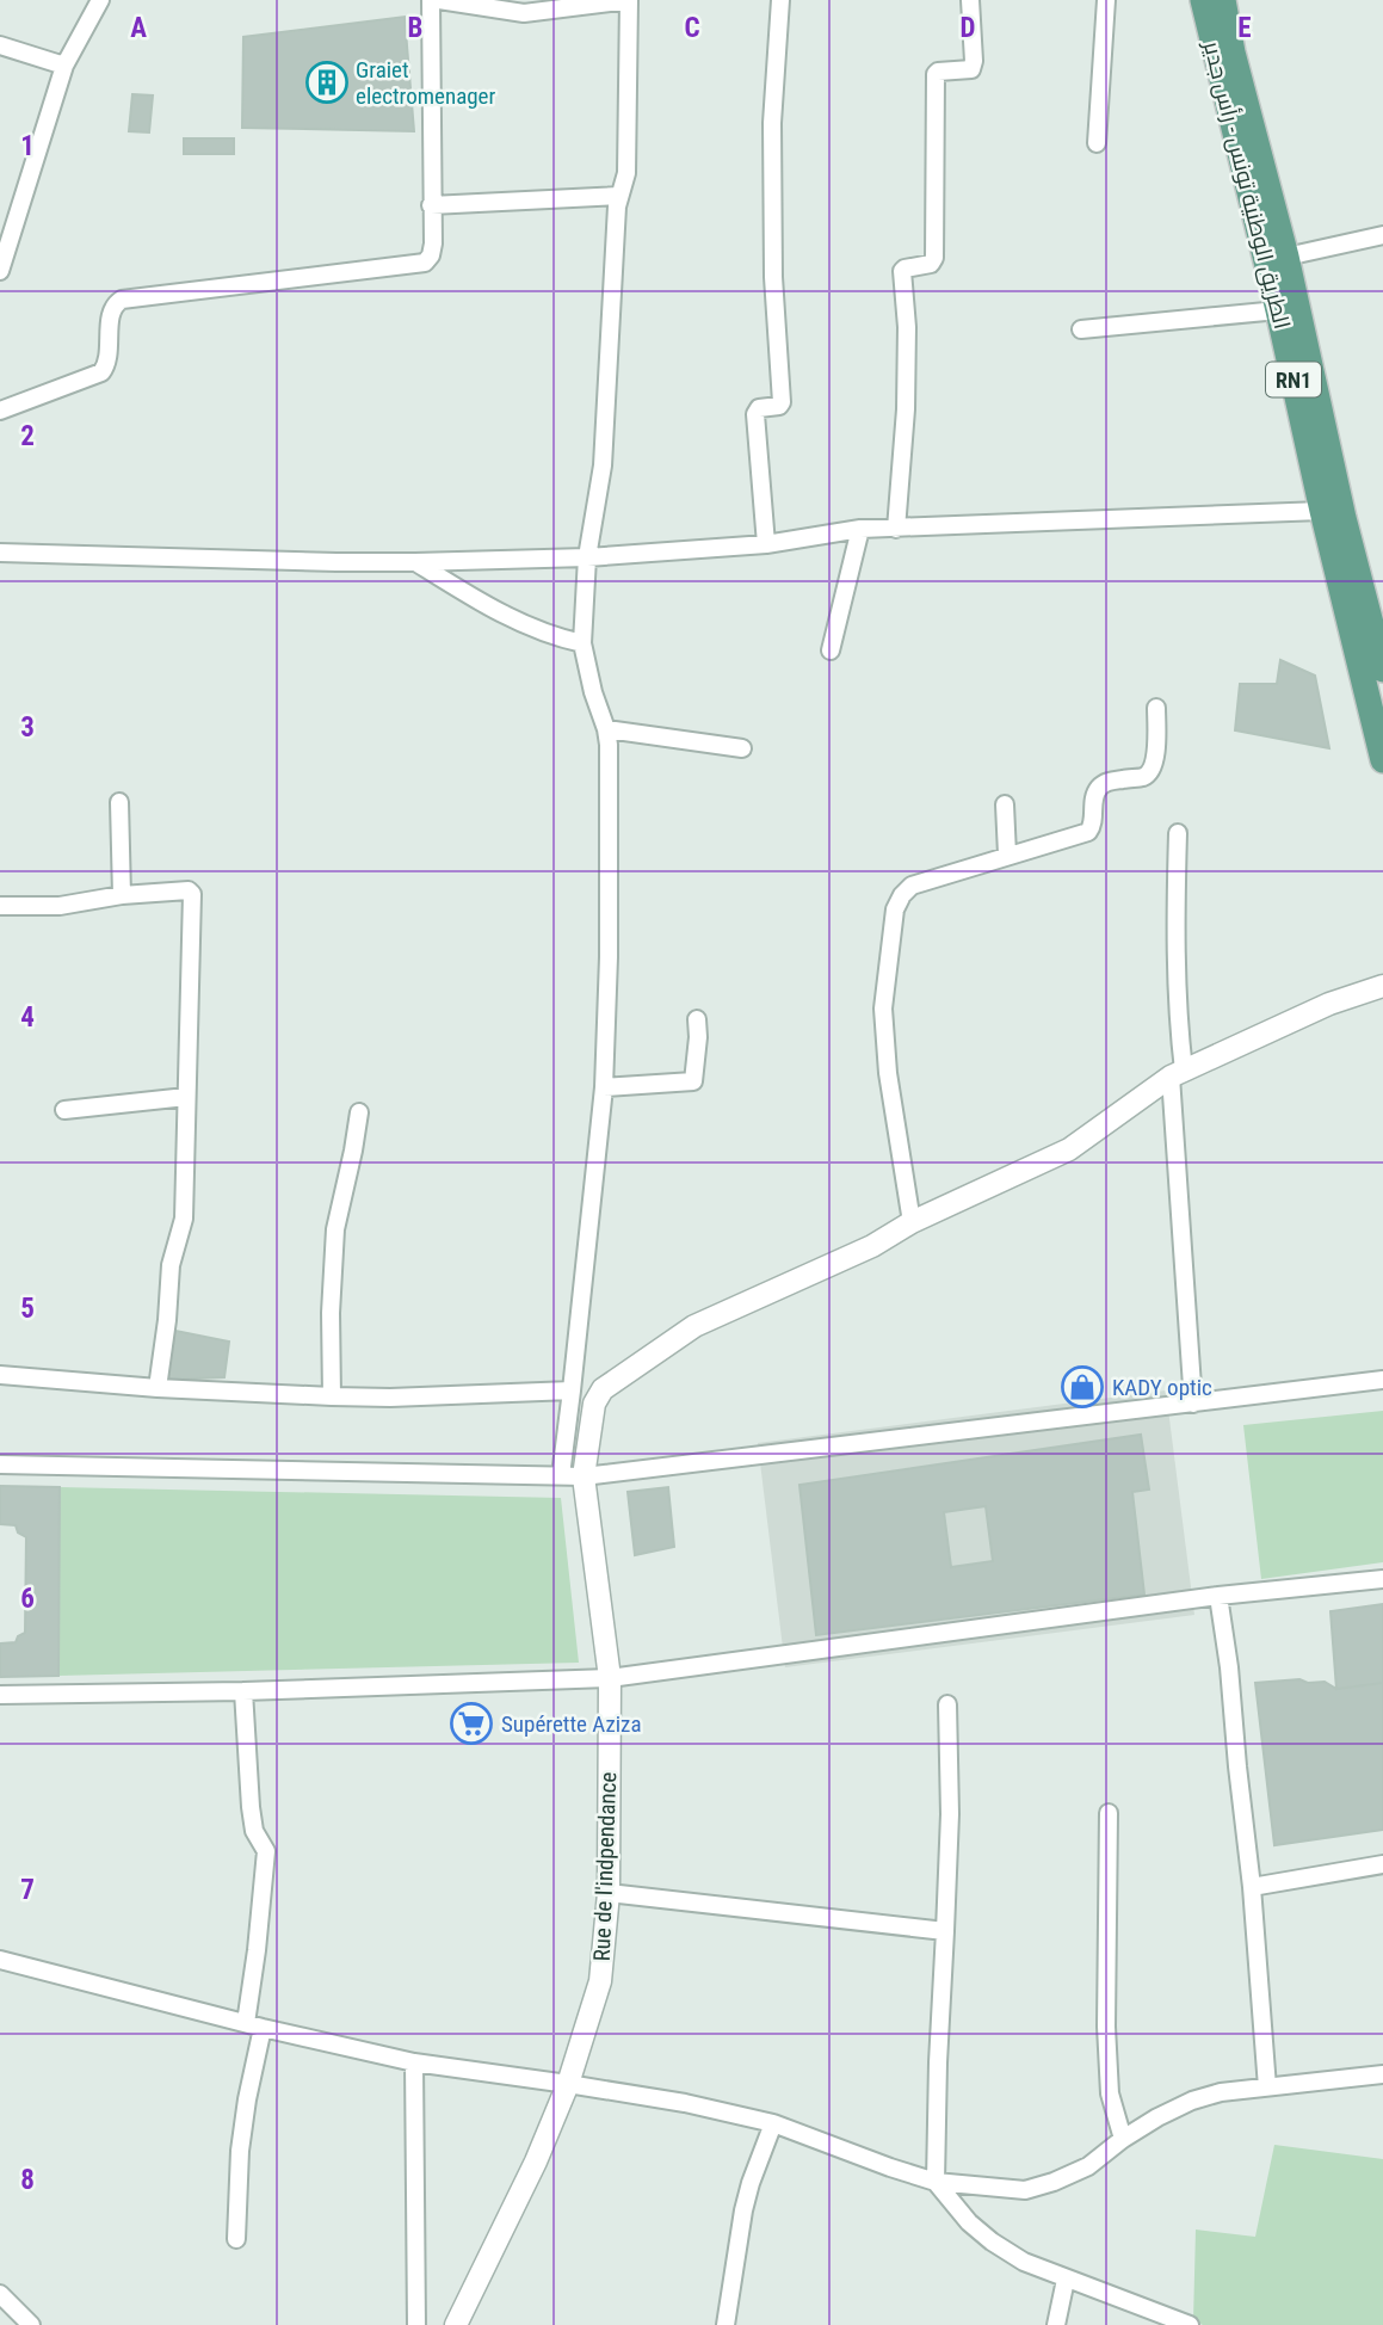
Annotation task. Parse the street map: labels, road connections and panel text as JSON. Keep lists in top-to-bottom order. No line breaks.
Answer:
{"streets":{"main road":["الطريق الوطنية تونس - رأس جدير","RN1"],"street":["Rue de l'indpendance"]},"places":{"building":["Graiet electromenager"],"shop":["KADY optic"],"supermarket":["Supérette Aziza"]},"grid":{"columns":["A","B","C","D","E"],"rows":["1","2","3","4","5","6","7","8"]}}
